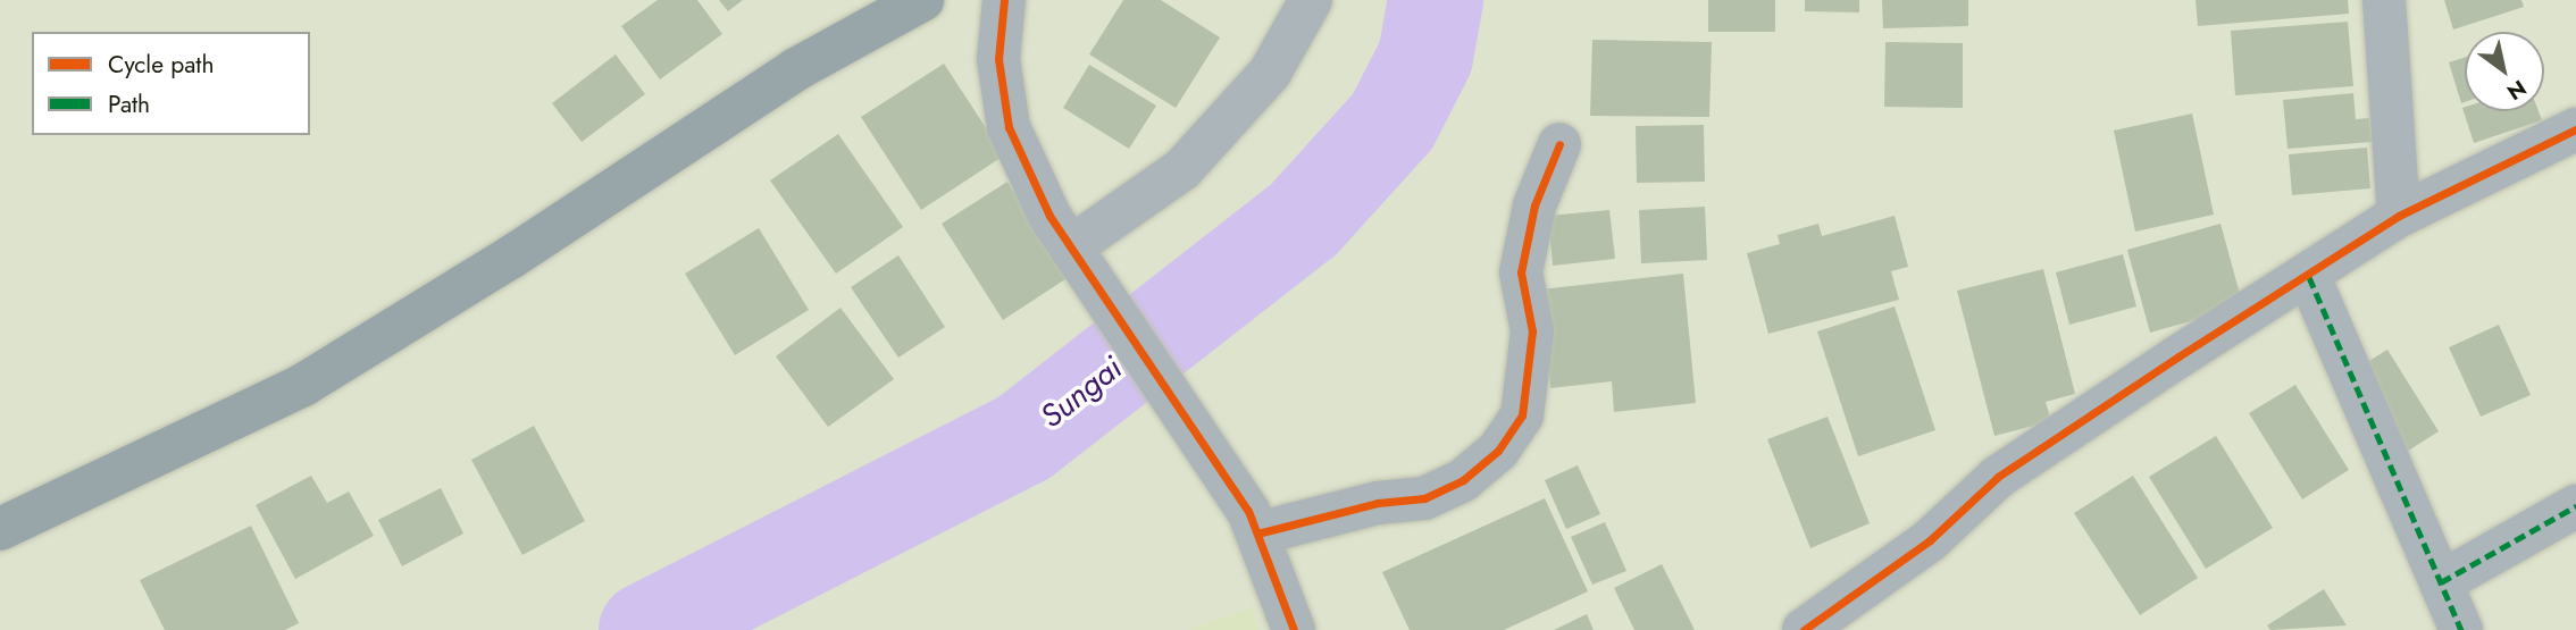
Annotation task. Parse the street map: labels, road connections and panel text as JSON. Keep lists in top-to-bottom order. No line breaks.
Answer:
{"water":["Sungai"],"legend":["Cycle path","Path"],"north":"bottom right"}
